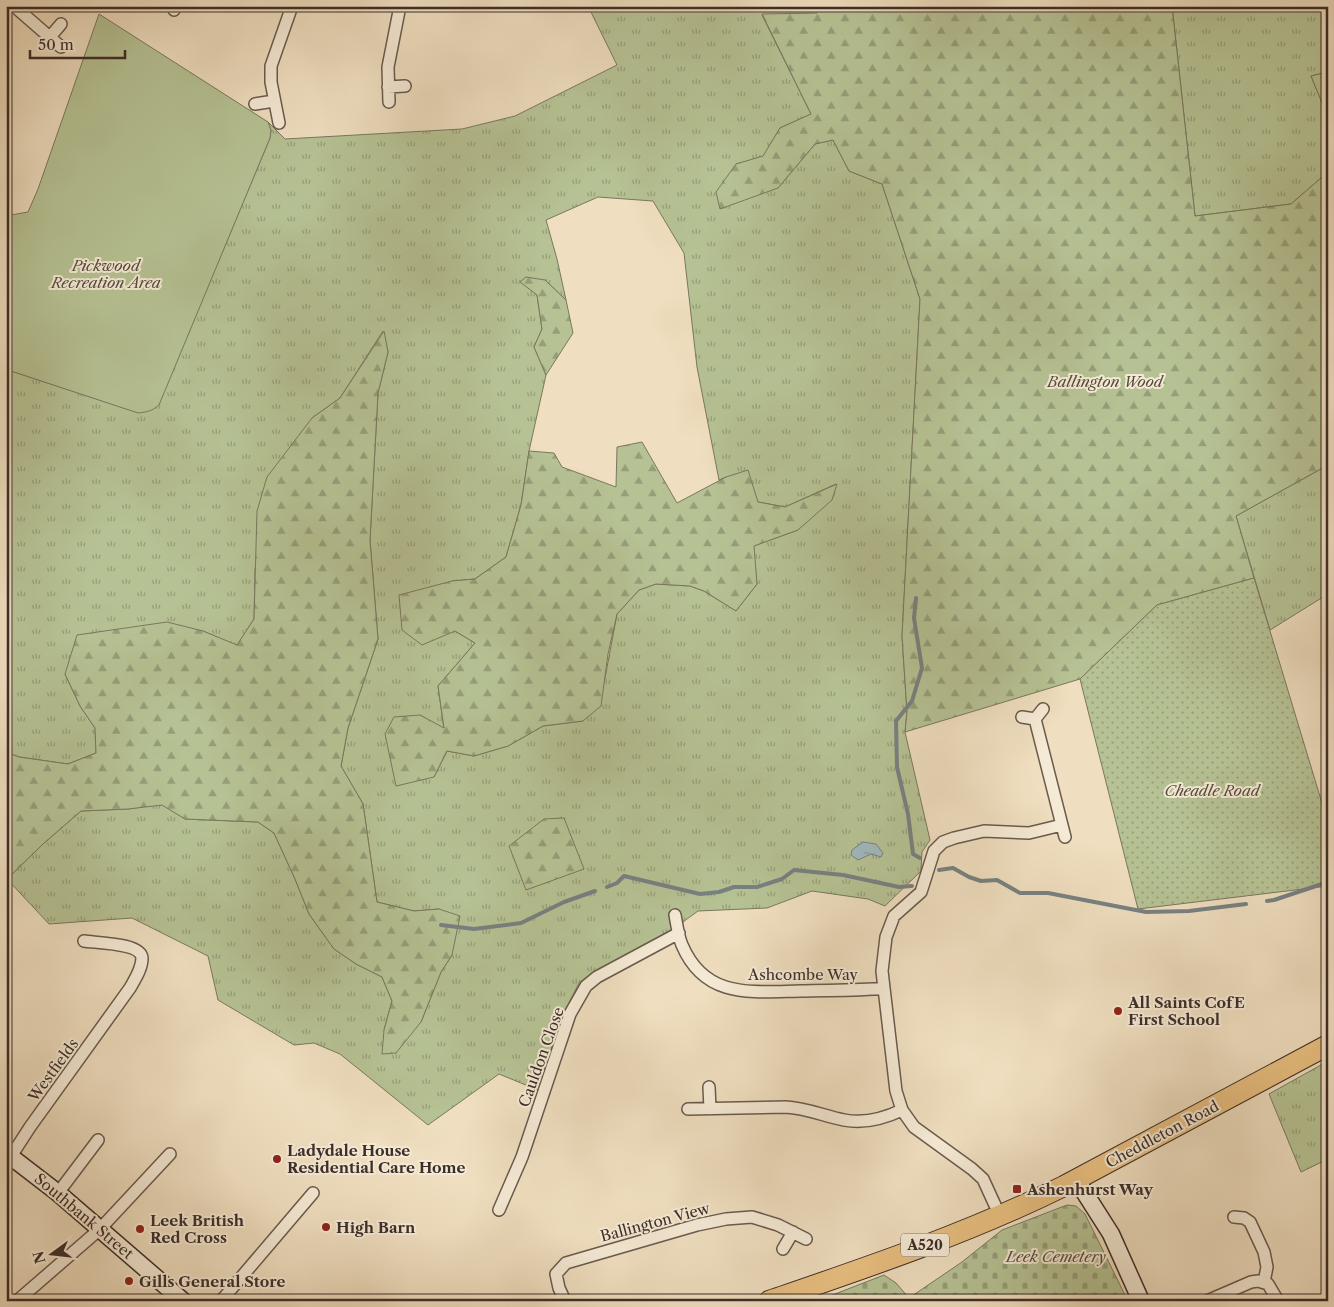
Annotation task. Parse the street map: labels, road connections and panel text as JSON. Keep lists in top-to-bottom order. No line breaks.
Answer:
{"streets":{"highway":["Cheddleton Road","A520"],"street":["Ashcombe Way","Cauldon Close","Westfields","Southbank Street","Ballington View"]},"crossings":[["Ashcombe Way","Cauldon Close"],["Westfields","Southbank Street"]],"parks":["Pickwood Recreation Area","Ballington Wood","Cheadle Road","Leek Cemetery"],"places":{"other":["All Saints CofE First School","Ladydale House Residential Care Home","High Barn","Leek British Red Cross","Gills General Store"],"transit":["Ashenhurst Way"]},"scale_bar":"50 m","north":"left"}
